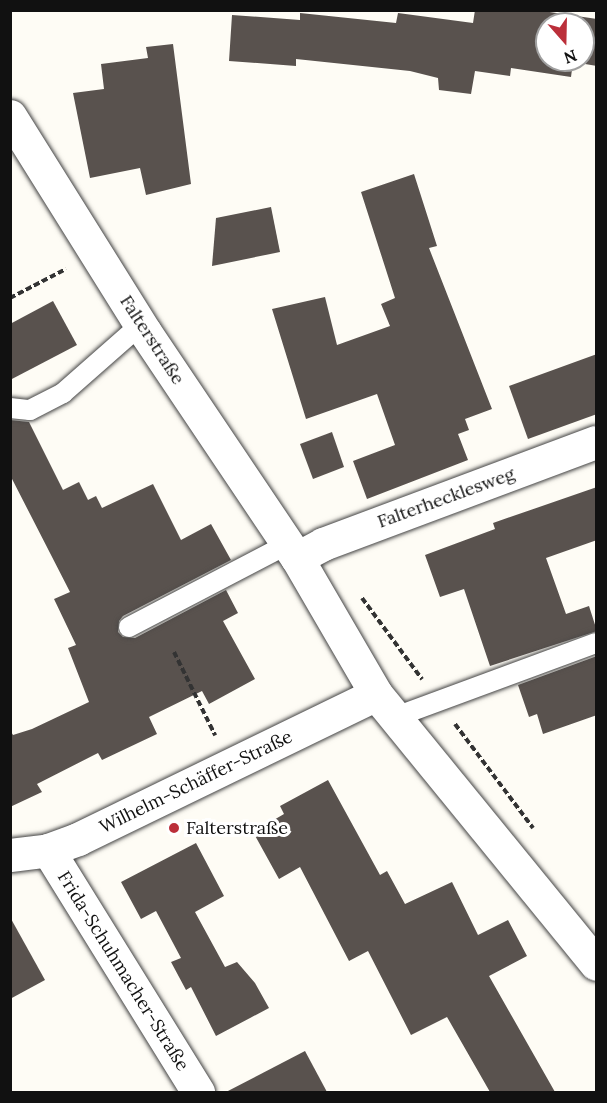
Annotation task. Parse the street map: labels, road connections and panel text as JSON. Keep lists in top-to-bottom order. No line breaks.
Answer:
{"streets":{"street":["Falterstraße","Falterhecklesweg","Wilhelm-Schäffer-Straße","Frida-Schuhmacher-Straße"]},"crossings":[["Falterstraße","Falterhecklesweg"],["Falterstraße","Wilhelm-Schäffer-Straße"],["Wilhelm-Schäffer-Straße","Frida-Schuhmacher-Straße"]],"places":["Falterstraße"],"north":"bottom"}
